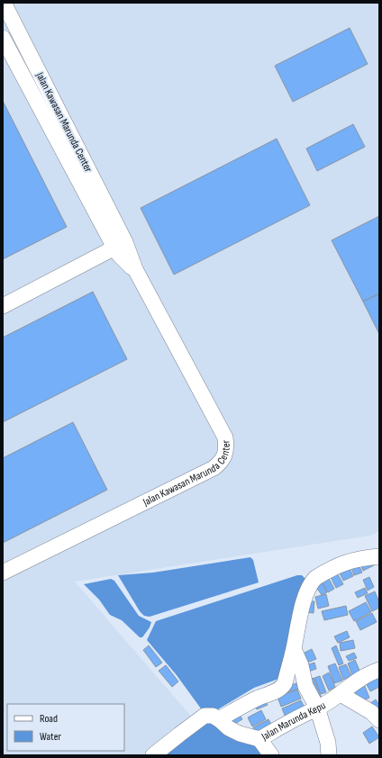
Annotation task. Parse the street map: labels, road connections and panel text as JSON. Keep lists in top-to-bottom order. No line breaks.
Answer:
{"streets":{"street":["Jalan Kawasan Marunda Center","Jalan Marunda Kepu"]},"legend":["Road","Water"]}
